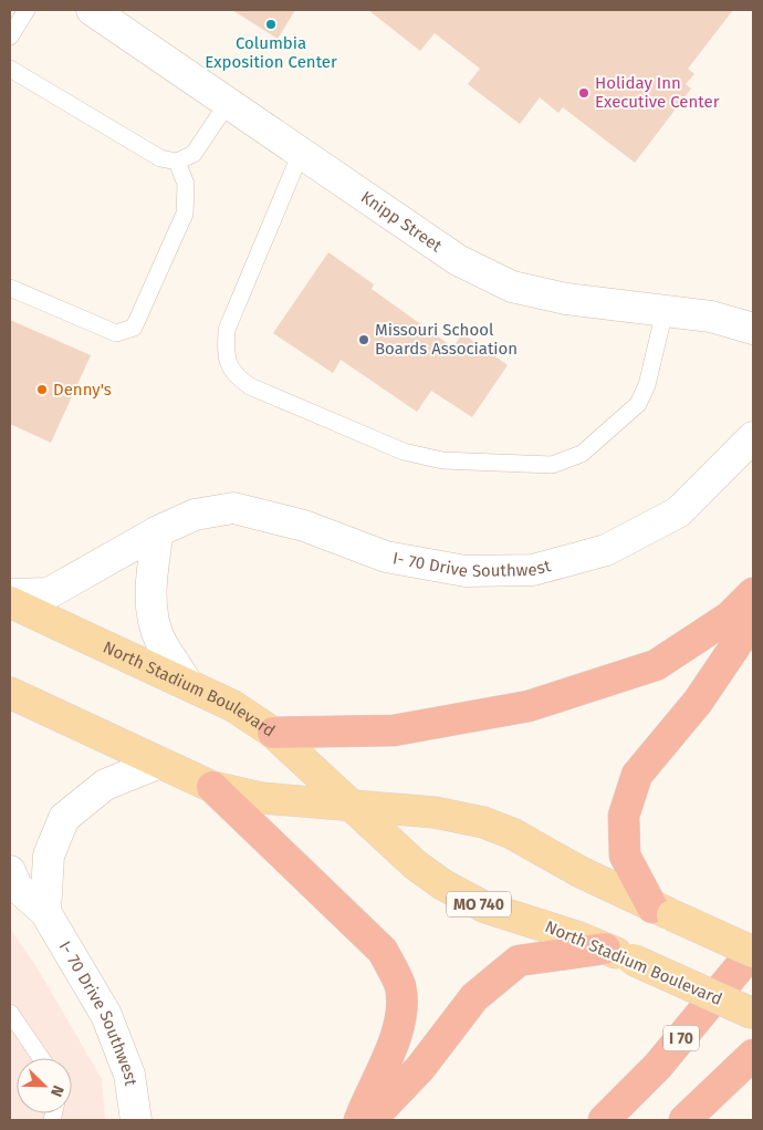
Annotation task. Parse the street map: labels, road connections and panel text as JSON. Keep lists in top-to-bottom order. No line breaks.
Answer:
{"streets":{"highway":["I 70"],"main road":["North Stadium Boulevard","MO 740"],"street":["Knipp Street","I- 70 Drive Southwest"]},"places":["Columbia Exposition Center","Holiday Inn Executive Center","Missouri School Boards Association","Denny's"],"north":"bottom right"}
